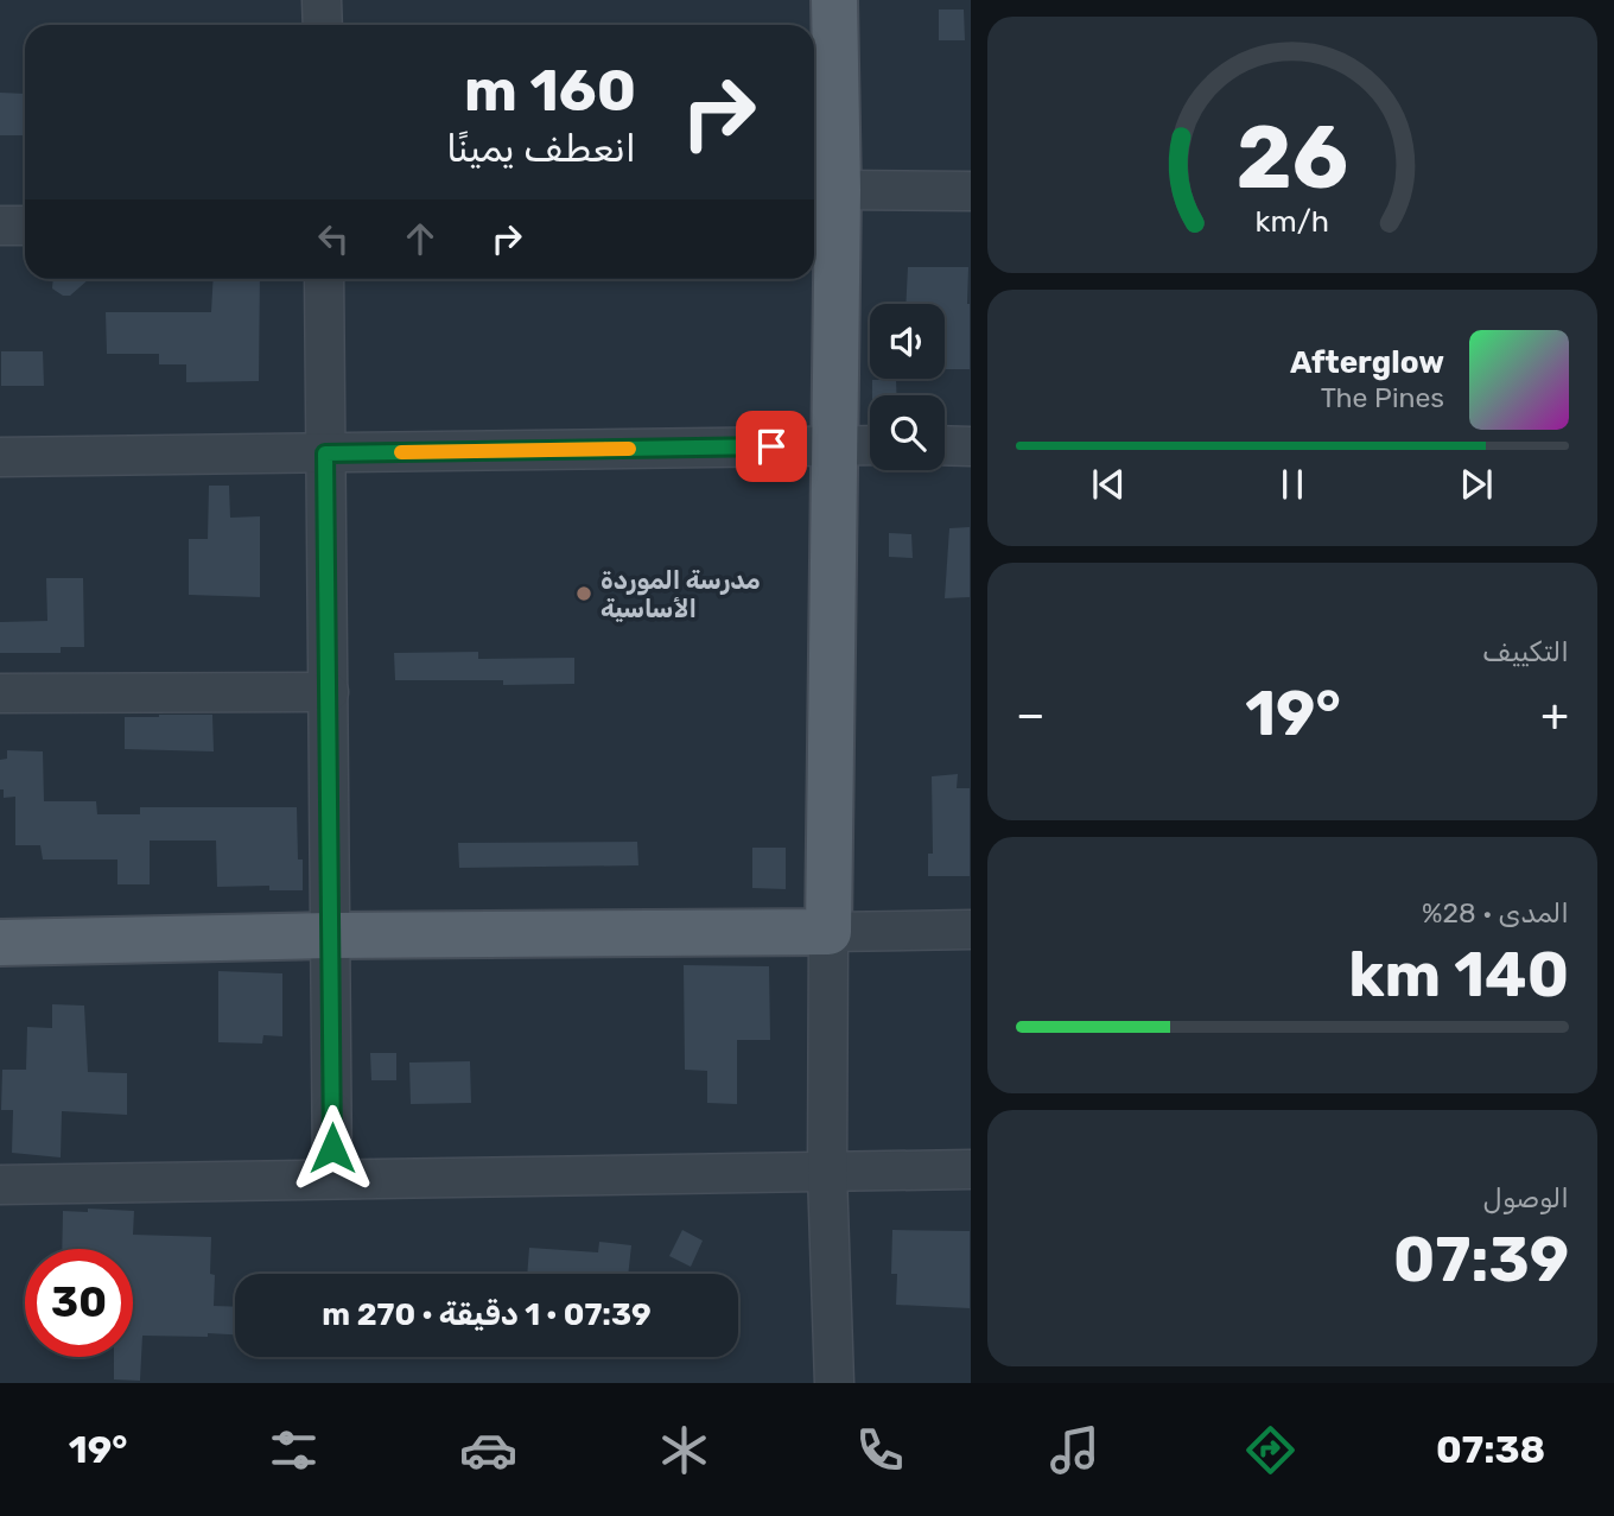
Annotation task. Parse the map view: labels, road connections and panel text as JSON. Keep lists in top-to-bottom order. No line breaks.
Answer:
{"places":["مدرسة الموردة الأساسية"],"page":{"turn":["160 m","انعطف يمينًا"],"song":["Afterglow","The Pines"],"tile":["التكييف",["المدى · 28%","140 km"],["الوصول","07:39"]],"heat":["−","19°","+"],"limit":"30","trip":"07:39 · 1 دقيقة · 270 m","tabs":["07:38","19°"],"gauge":["26","km/h"]}}
